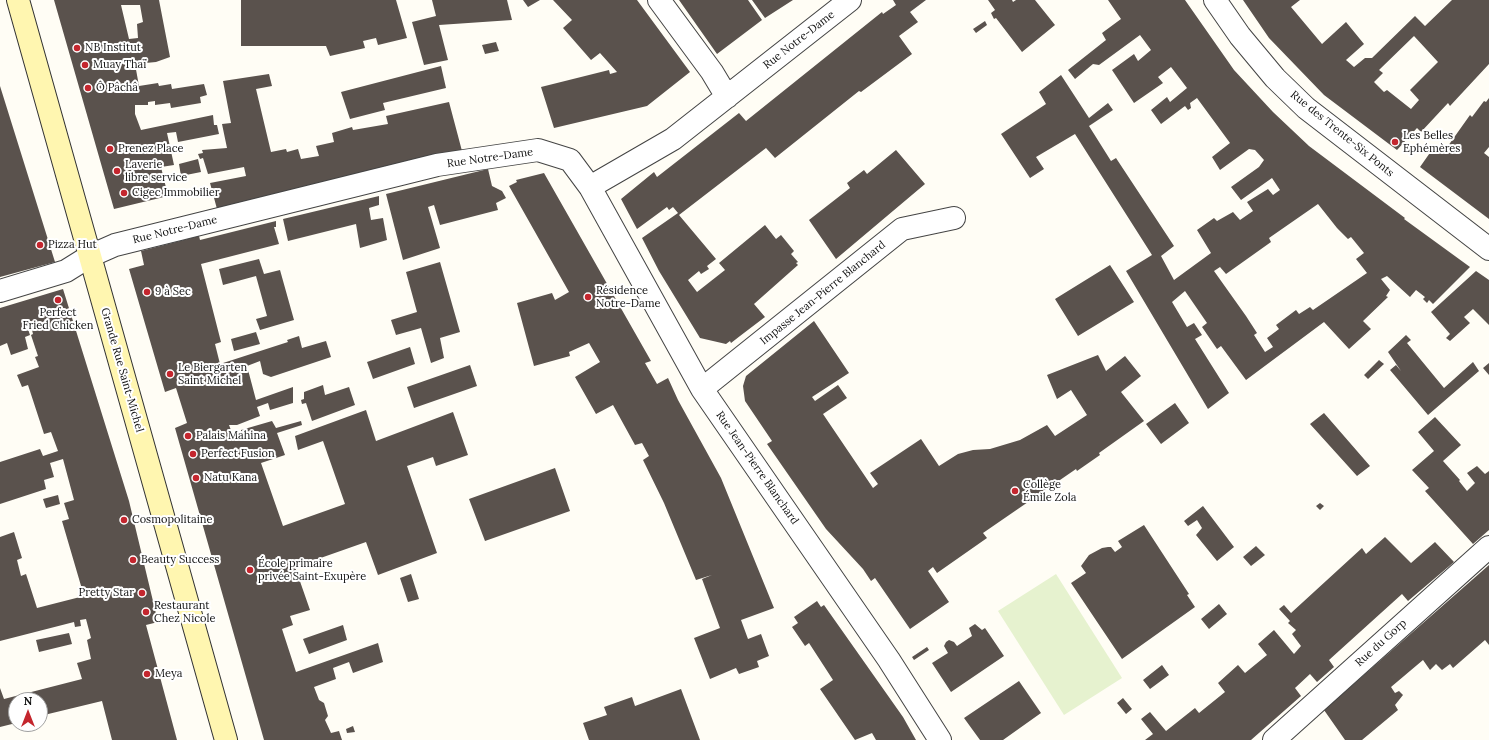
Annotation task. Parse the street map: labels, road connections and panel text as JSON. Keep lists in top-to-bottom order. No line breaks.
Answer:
{"streets":{"main road":["Grande Rue Saint-Michel"],"street":["Rue Notre-Dame","Rue des Trente-Six Ponts","Impasse Jean-Pierre Blanchard","Rue Jean-Pierre Blanchard","Rue du Gorp"]},"crossings":[["Rue Notre-Dame","Grande Rue Saint-Michel"],["Rue Notre-Dame","Rue Jean-Pierre Blanchard"],["Impasse Jean-Pierre Blanchard","Rue Jean-Pierre Blanchard"]],"places":["NB Institut","Muay Thaï","Ô Pâchâ","Les Belles Ephémères","Prenez Place","Laverie libre service","Cigec Immobilier","Pizza Hut","9 à Sec","Résidence Notre-Dame","Perfect Fried Chicken","Le Biergarten Saint Michel","Palais Mahina","Perfect Fusion","Natu Kana","Collège Émile Zola","Cosmopolitaine","Beauty Success","École primaire privée Saint-Exupère","Pretty Star","Restaurant Chez Nicole","Meya"],"north":"top"}
